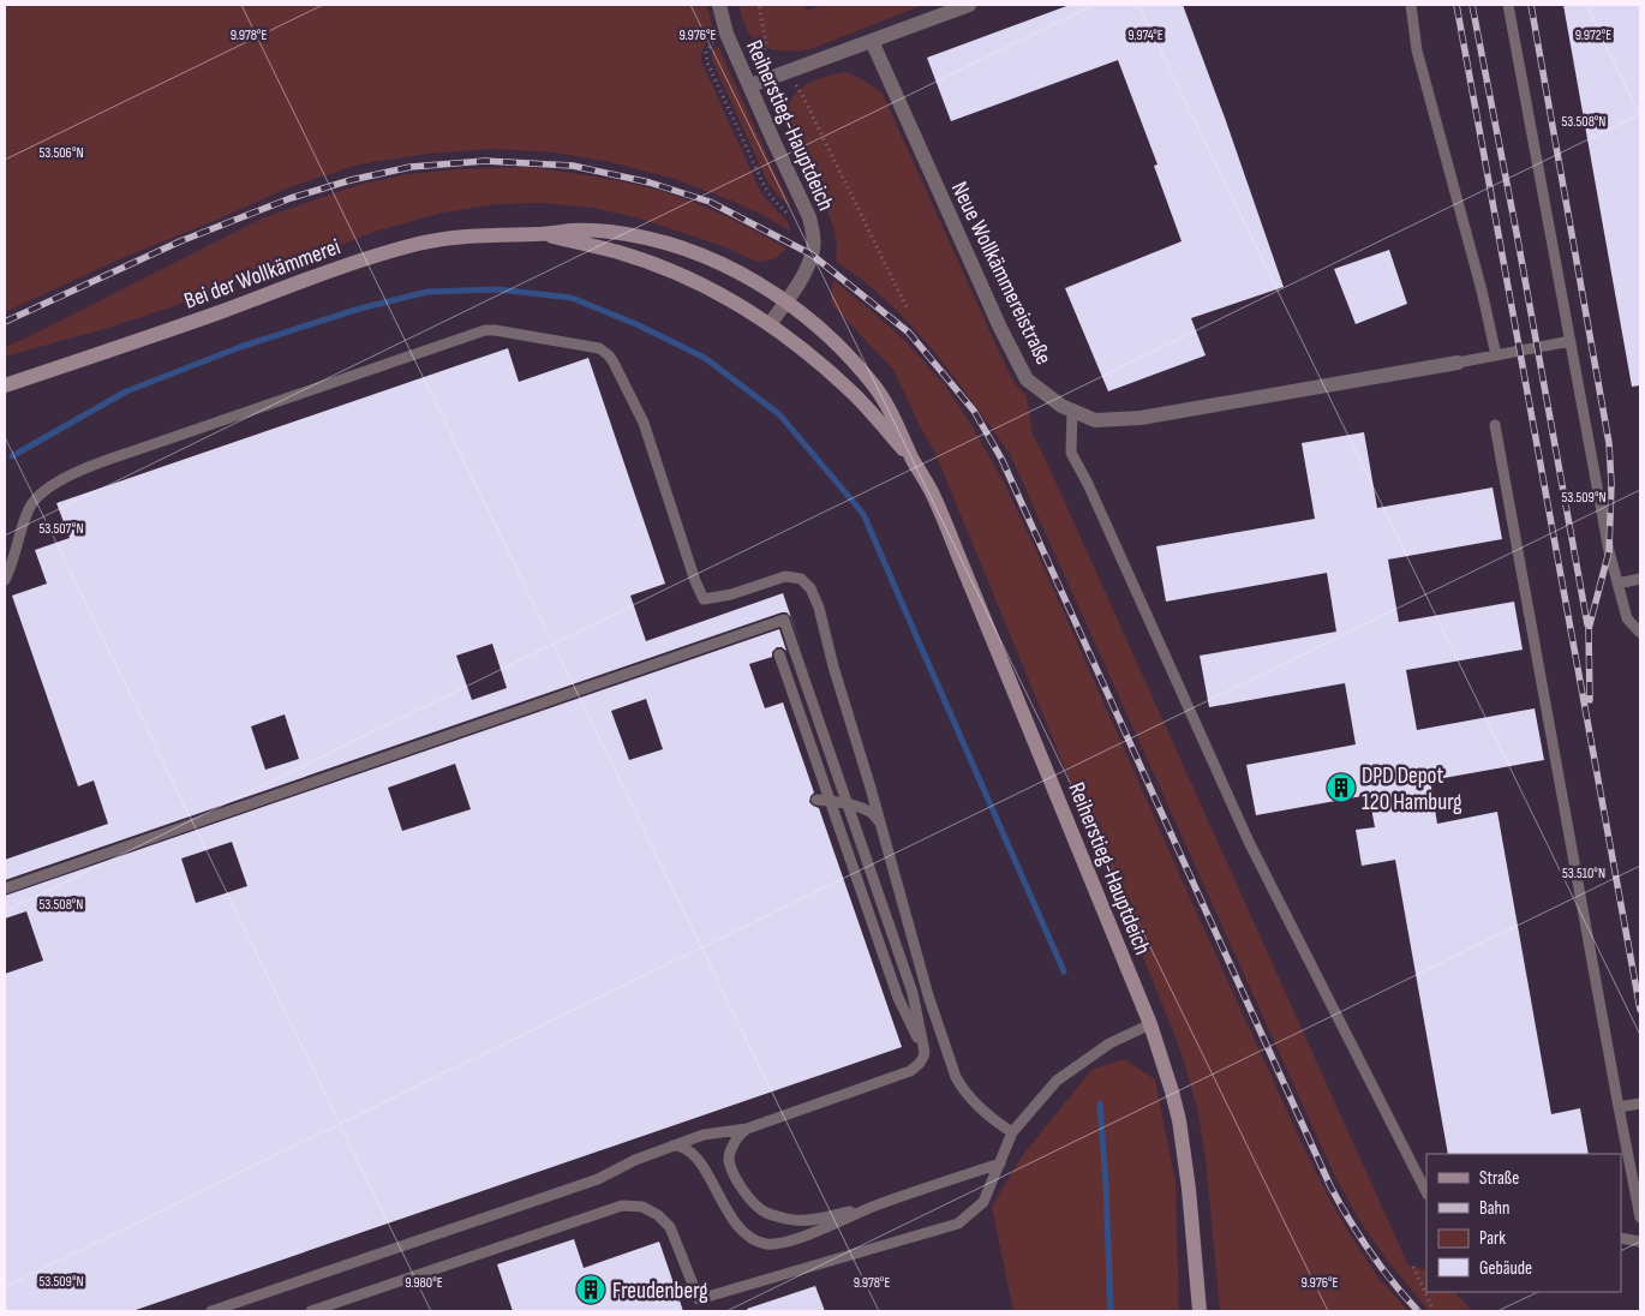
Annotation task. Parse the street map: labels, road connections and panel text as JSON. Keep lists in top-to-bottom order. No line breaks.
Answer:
{"streets":{"main road":["Reiherstieg-Hauptdeich","Bei der Wollkämmerei"],"street":["Neue Wollkämmereistraße"]},"crossings":[["Reiherstieg-Hauptdeich","Bei der Wollkämmerei"]],"places":{"building":["DPD Depot 120 Hamburg","Freudenberg"]},"legend":["Straße","Bahn","Park","Gebäude"],"coordinates":["9.972°E","9.978°E","9.976°E","9.974°E","53.508°N","53.506°N","53.509°N","53.507°N","53.510°N","9.980°E"]}
